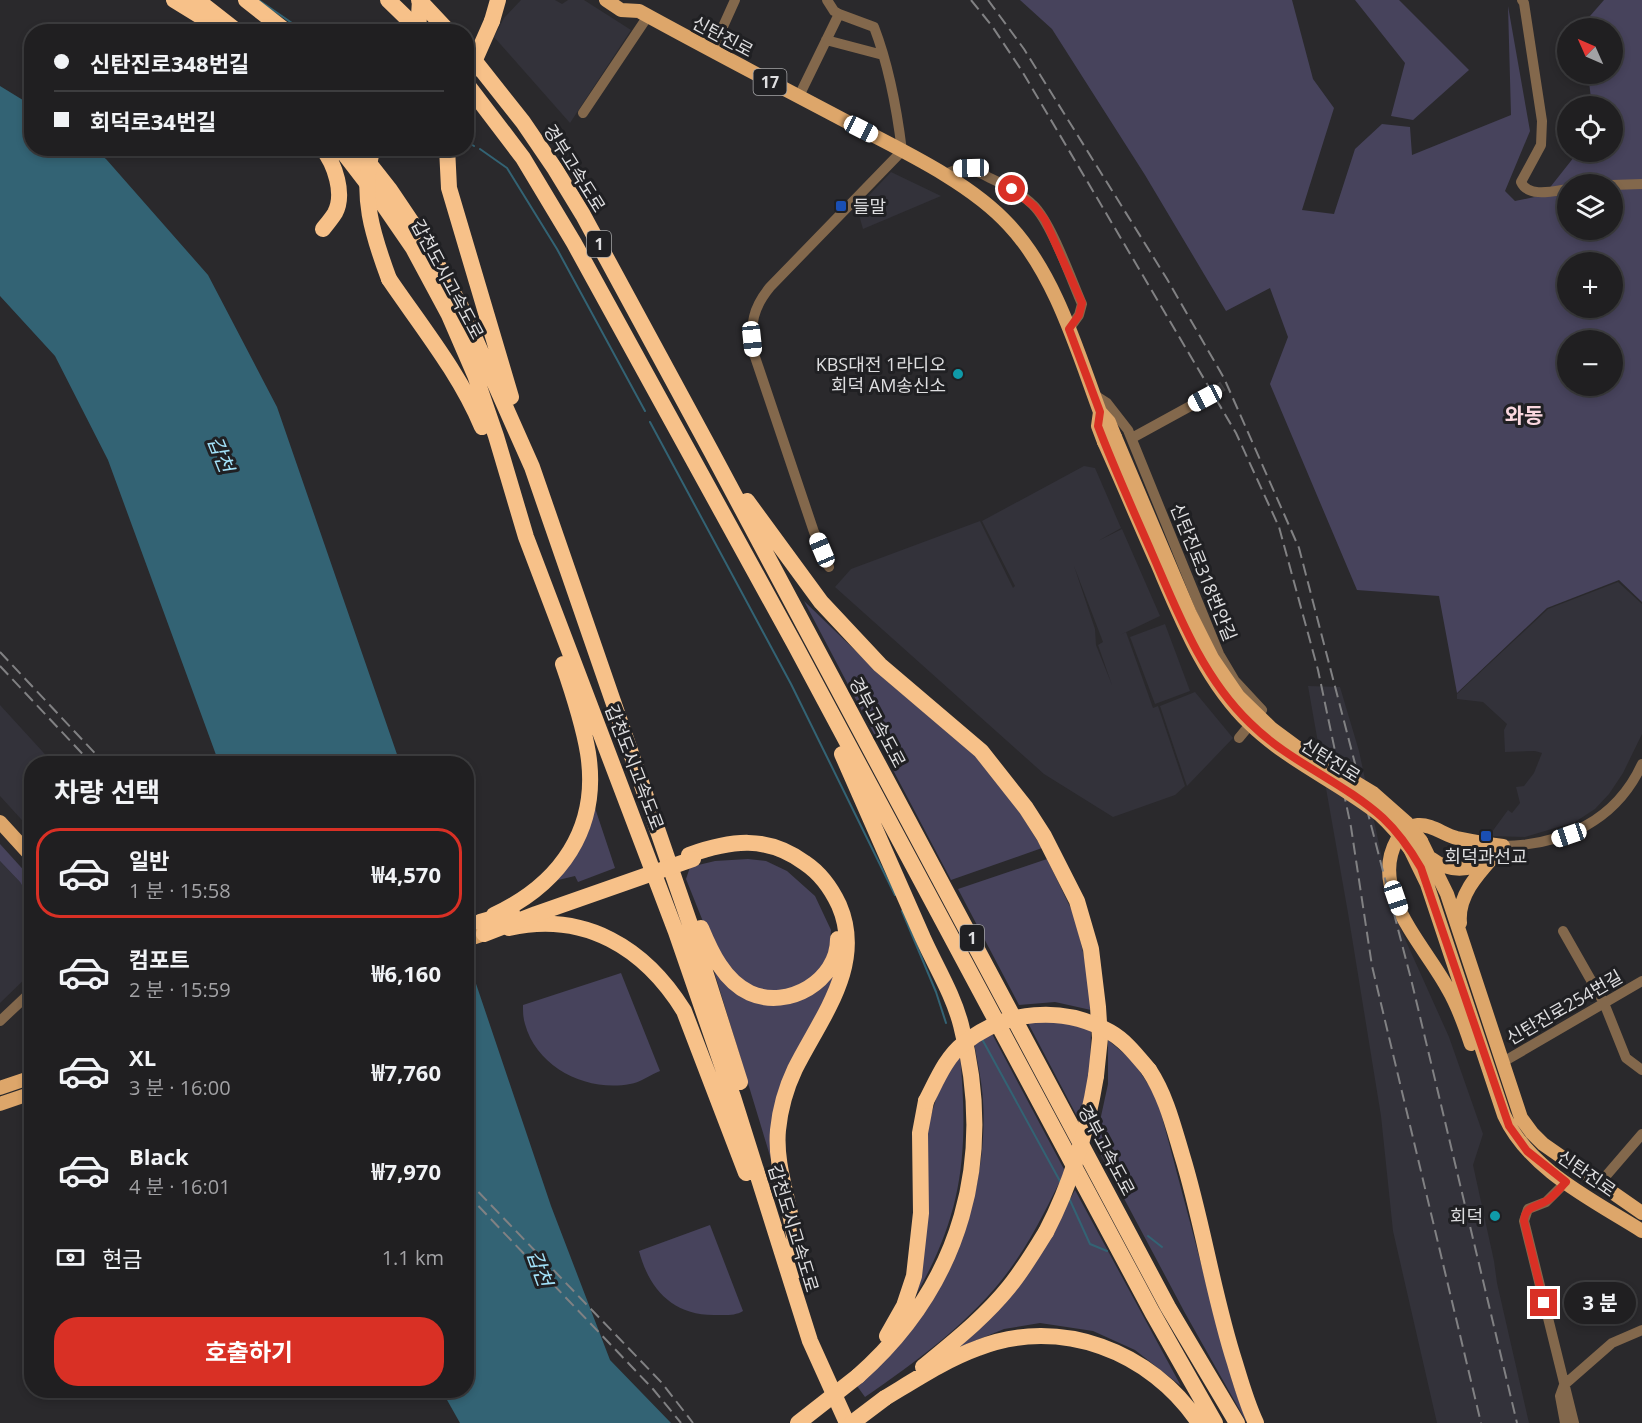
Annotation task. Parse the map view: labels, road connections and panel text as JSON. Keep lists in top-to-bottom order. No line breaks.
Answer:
{"streets":{"highway":["경부고속도로","1","갑천도시고속도로"],"main road":["신탄진로","17"],"street":["신탄진로318번안길","신탄진로254번길"]},"crossings":[["신탄진로","신탄진로318번안길"],["신탄진로","신탄진로254번길"]],"districts":["와동"],"water":["갑천"],"places":{"transit":["들말","회덕과선교"],"other":["KBS대전 1라디오 회덕 AM송신소","회덕"]},"north":"top left","page":{"map_buttons":["+","−"],"banner":["신탄진로348번길","회덕로34번길"],"heading":"차량 선택","list":[{"name":"일반","note":"1 분 · 15:58","value":"₩4,570"},{"name":"컴포트","note":"2 분 · 15:59","value":"₩6,160"},{"name":"XL","note":"3 분 · 16:00","value":"₩7,760"},{"name":"Black","note":"4 분 · 16:01","value":"₩7,970"}],"pay":["현금","1.1 km"],"bubble":"3 분","buttons":"호출하기"}}
